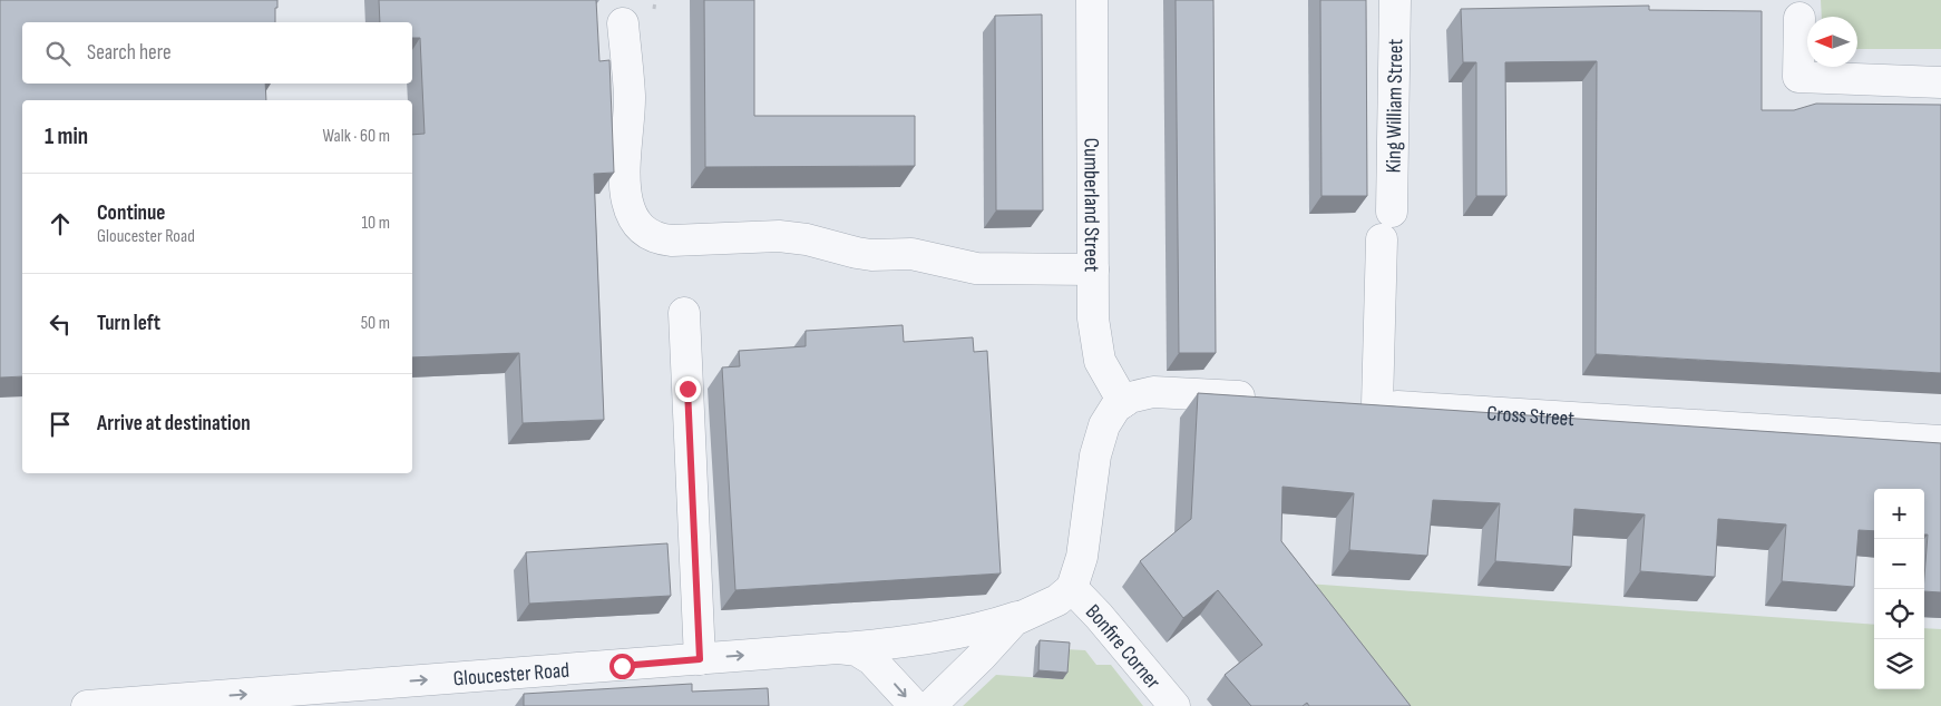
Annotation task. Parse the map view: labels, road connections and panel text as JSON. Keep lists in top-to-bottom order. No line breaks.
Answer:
{"streets":{"street":["King William Street","Cumberland Street","Cross Street","Bonfire Corner","Gloucester Road"]},"one_way":["Gloucester Road"],"north":"left","page":{"search":"Search here","heading":["1 min","Walk · 60 m"],"list":[["Continue","Gloucester Road","10 m"],["Turn left","50 m"],"Arrive at destination"],"map_buttons":["+","−"]}}
